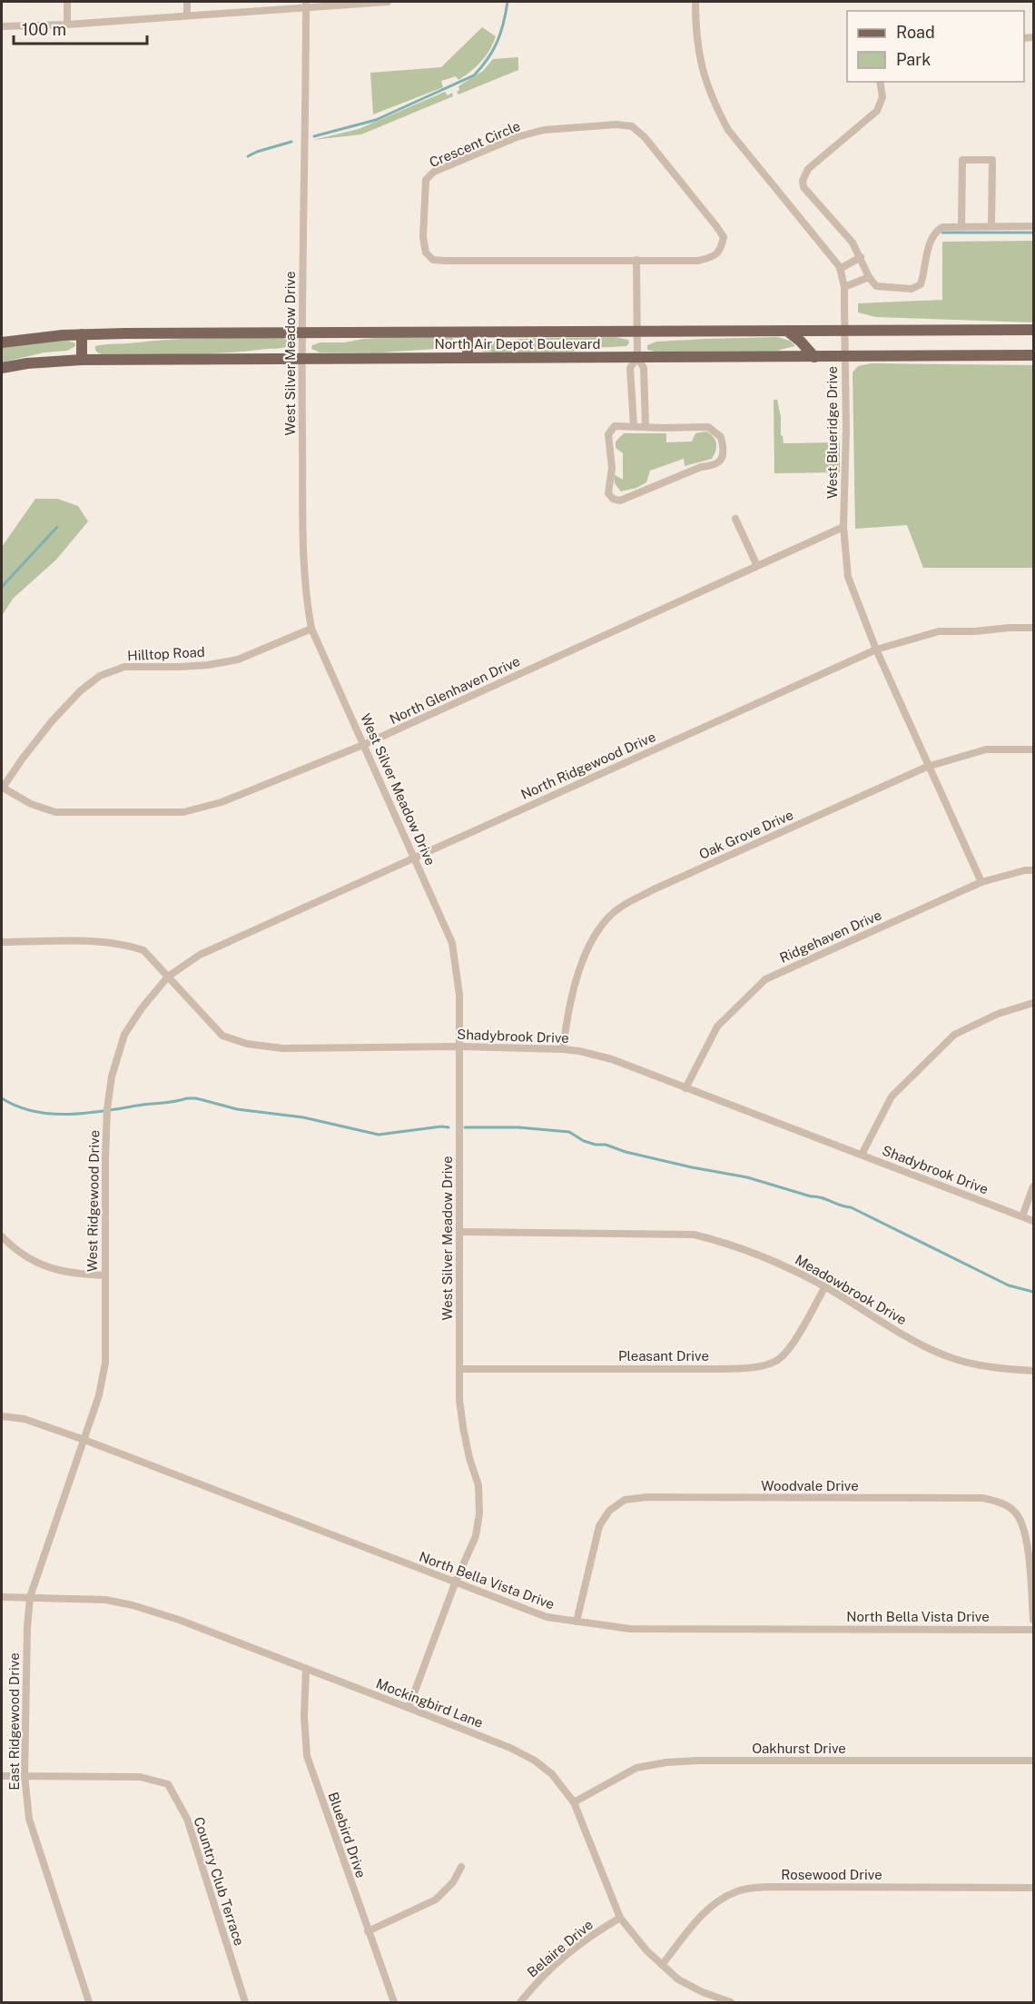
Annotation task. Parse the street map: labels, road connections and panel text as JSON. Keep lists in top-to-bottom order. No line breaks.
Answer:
{"streets":{"main road":["North Air Depot Boulevard"],"street":["Crescent Circle","West Silver Meadow Drive","West Blueridge Drive","Hilltop Road","North Glenhaven Drive","North Ridgewood Drive","Oak Grove Drive","Ridgehaven Drive","Shadybrook Drive","West Ridgewood Drive","Meadowbrook Drive","Pleasant Drive","Woodvale Drive","North Bella Vista Drive","Mockingbird Lane","East Ridgewood Drive","Oakhurst Drive","Bluebird Drive","Rosewood Drive","Country Club Terrace","Belaire Drive"]},"crossings":[["North Air Depot Boulevard","West Silver Meadow Drive"],["North Air Depot Boulevard","West Blueridge Drive"],["West Silver Meadow Drive","Hilltop Road"],["West Silver Meadow Drive","North Glenhaven Drive"],["West Silver Meadow Drive","North Ridgewood Drive"],["West Silver Meadow Drive","Shadybrook Drive"],["West Silver Meadow Drive","Meadowbrook Drive"],["West Silver Meadow Drive","Pleasant Drive"],["West Silver Meadow Drive","North Bella Vista Drive"],["West Silver Meadow Drive","Mockingbird Lane"],["West Blueridge Drive","North Glenhaven Drive"],["West Blueridge Drive","North Ridgewood Drive"],["West Blueridge Drive","Oak Grove Drive"],["West Blueridge Drive","Ridgehaven Drive"],["Hilltop Road","North Glenhaven Drive"],["North Ridgewood Drive","Shadybrook Drive"],["North Ridgewood Drive","West Ridgewood Drive"],["Oak Grove Drive","Shadybrook Drive"],["Ridgehaven Drive","Shadybrook Drive"],["Shadybrook Drive","West Ridgewood Drive"],["West Ridgewood Drive","North Bella Vista Drive"],["West Ridgewood Drive","East Ridgewood Drive"],["Meadowbrook Drive","Pleasant Drive"],["Woodvale Drive","North Bella Vista Drive"],["North Bella Vista Drive","East Ridgewood Drive"],["Mockingbird Lane","East Ridgewood Drive"],["Mockingbird Lane","Oakhurst Drive"],["Mockingbird Lane","Bluebird Drive"],["Mockingbird Lane","Rosewood Drive"],["Mockingbird Lane","Belaire Drive"],["East Ridgewood Drive","Country Club Terrace"]],"legend":["Road","Park"],"scale_bar":"100 m"}
